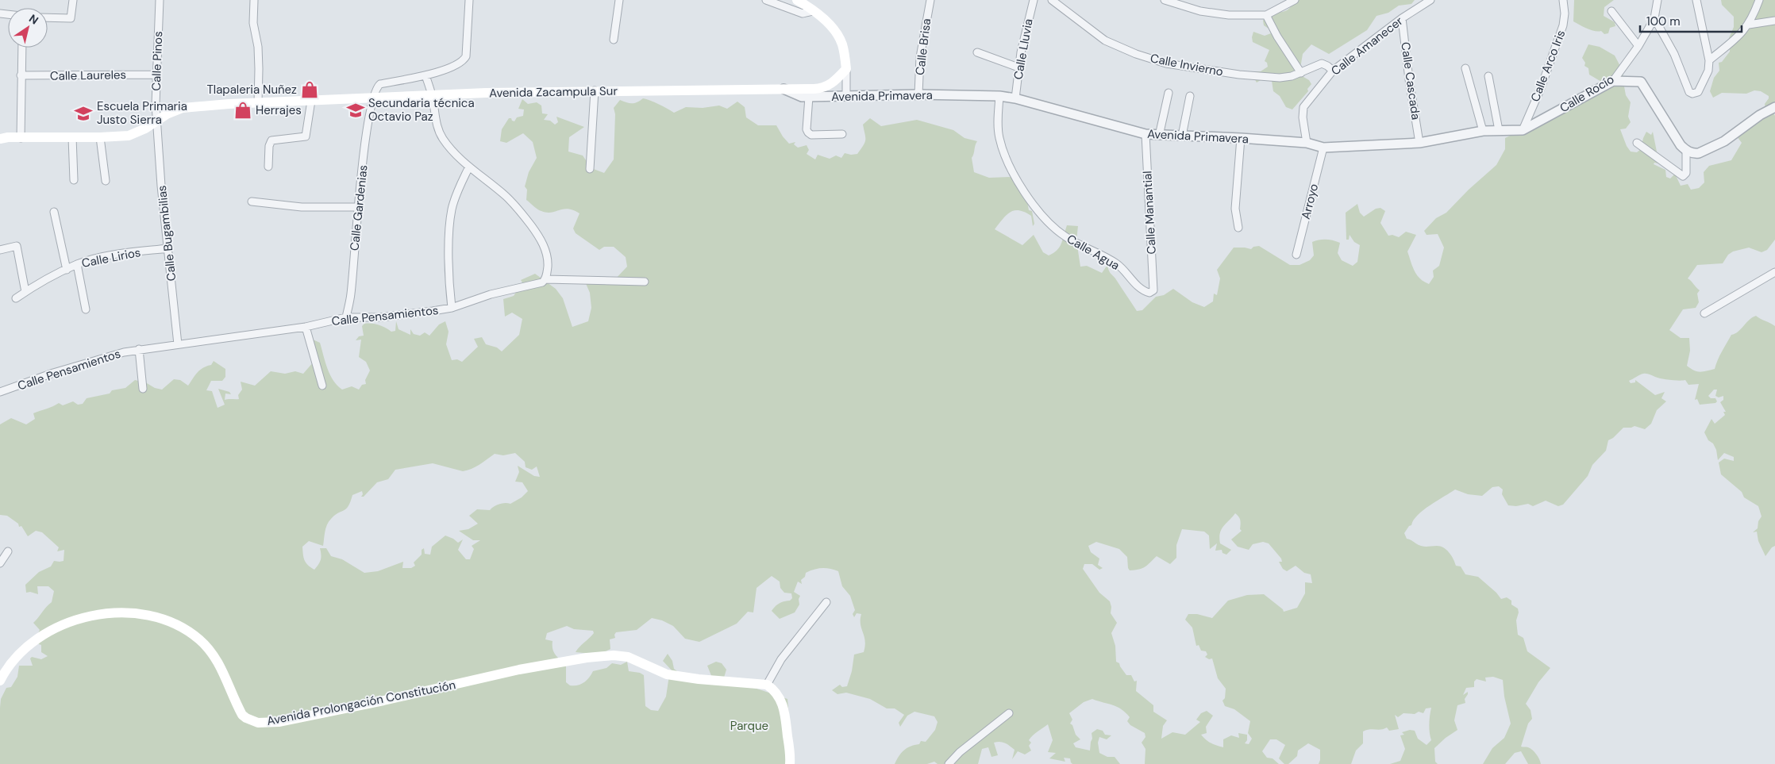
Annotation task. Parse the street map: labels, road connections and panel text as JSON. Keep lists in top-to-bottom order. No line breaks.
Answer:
{"streets":{"main road":["Avenida Zacampula Sur","Avenida Prolongación Constitución"],"street":["Calle Amanecer","Calle Brisa","Calle Lluvia","Calle Pinos","Calle Invierno","Calle Arco Iris","Calle Laureles","Calle Cascada","Calle Rocío","Avenida Primavera","Arroyo","Calle Gardenias","Calle Manantial","Calle Bugambilias","Calle Agua","Calle Lirios","Calle Pensamientos"]},"crossings":[["Calle Amanecer","Calle Invierno"],["Calle Amanecer","Calle Cascada"],["Calle Amanecer","Avenida Primavera"],["Calle Brisa","Avenida Primavera"],["Calle Lluvia","Avenida Primavera"],["Calle Pinos","Calle Laureles"],["Calle Pinos","Avenida Zacampula Sur"],["Calle Pinos","Calle Bugambilias"],["Calle Arco Iris","Calle Rocío"],["Calle Arco Iris","Avenida Primavera"],["Calle Cascada","Avenida Primavera"],["Avenida Zacampula Sur","Avenida Primavera"],["Avenida Zacampula Sur","Calle Gardenias"],["Avenida Zacampula Sur","Calle Bugambilias"],["Calle Rocío","Avenida Primavera"],["Avenida Primavera","Arroyo"],["Avenida Primavera","Calle Manantial"],["Avenida Primavera","Calle Agua"],["Calle Gardenias","Calle Pensamientos"],["Calle Manantial","Calle Agua"],["Calle Bugambilias","Calle Lirios"],["Calle Bugambilias","Calle Pensamientos"]],"parks":["Parque"],"places":{"shop":["Tlapaleria Nuñez","Herrajes"],"school or university":["Secundaria técnica Octavio Paz","Escuela Primaria Justo Sierra"]},"scale_bar":"100 m","north":"top right"}
